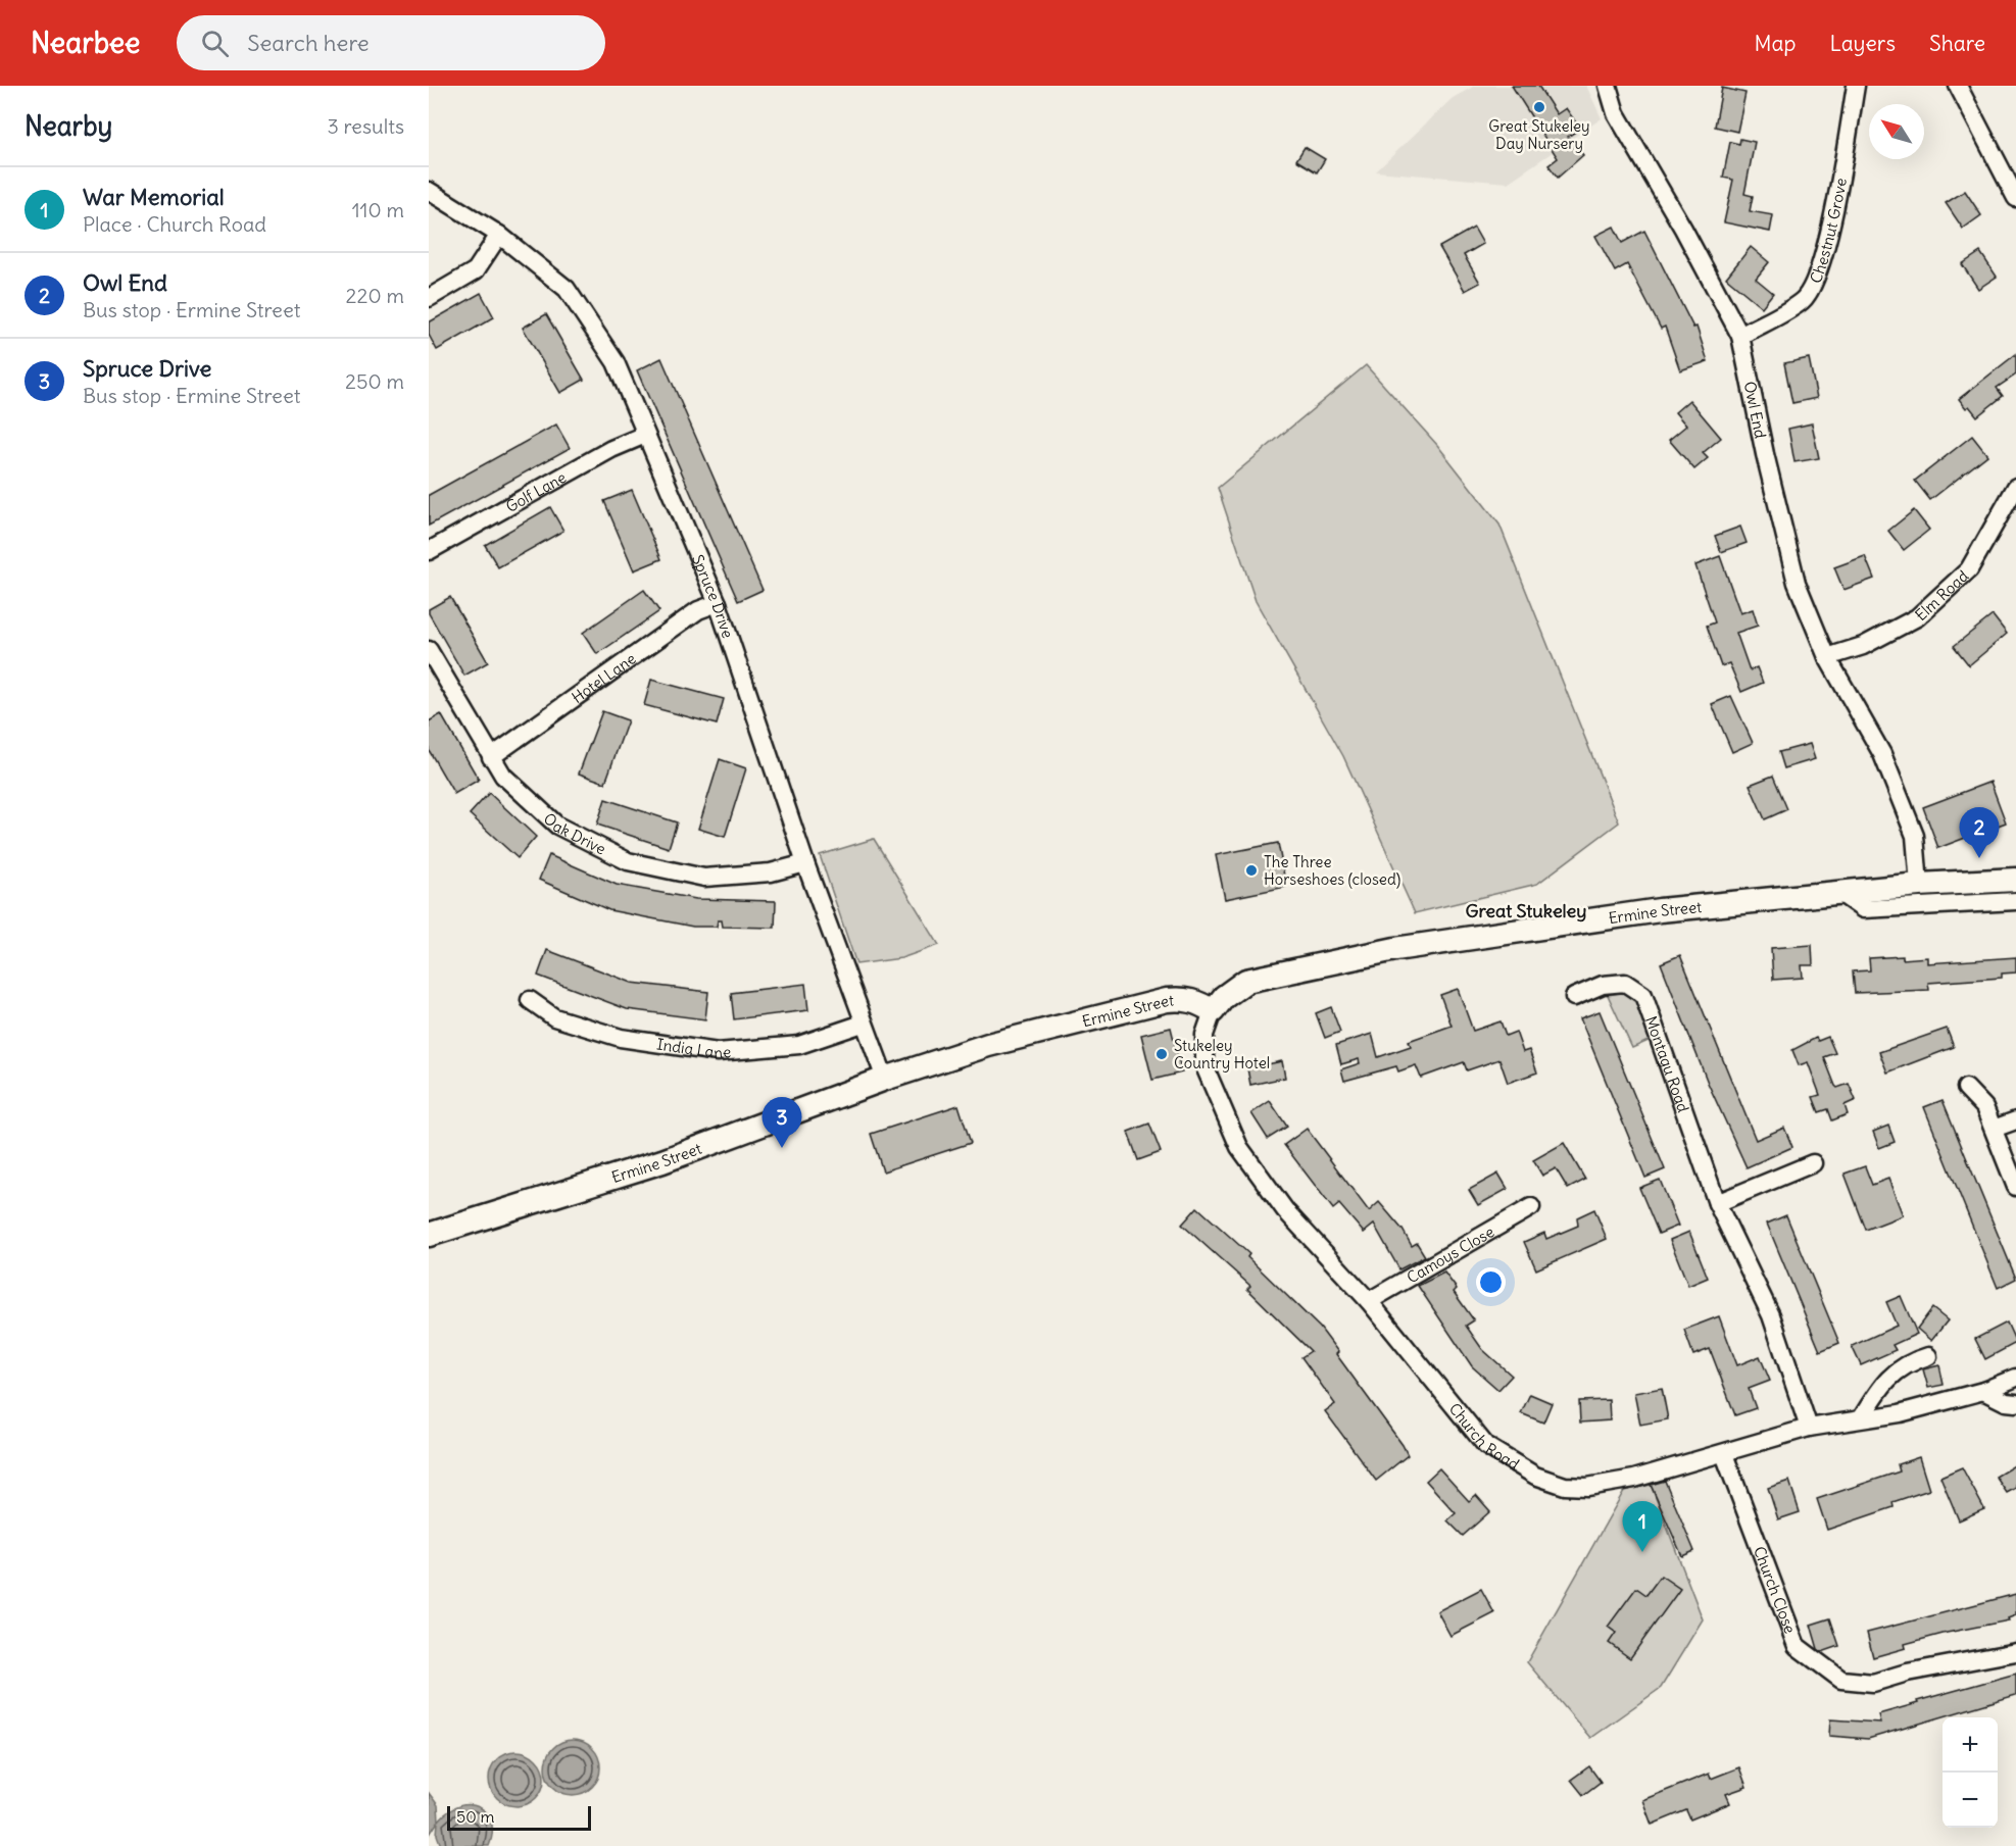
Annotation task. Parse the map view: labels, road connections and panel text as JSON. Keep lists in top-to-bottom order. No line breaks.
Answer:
{"streets":{"street":["Chestnut Grove","Owl End","Golf Lane","Elm Road","Spruce Drive","Hotel Lane","Oak Drive","Ermine Street","India Lane","Montagu Road","Camoys Close","Church Road","Church Close"]},"crossings":[["Chestnut Grove","Owl End"],["Owl End","Elm Road"],["Owl End","Ermine Street"],["Golf Lane","Spruce Drive"],["Spruce Drive","Hotel Lane"],["Spruce Drive","Oak Drive"],["Spruce Drive","Ermine Street"],["Spruce Drive","India Lane"],["Hotel Lane","Oak Drive"],["Ermine Street","Church Road"],["Montagu Road","Church Road"],["Camoys Close","Church Road"],["Church Road","Church Close"]],"districts":["Great Stukeley"],"places":["Great Stukeley Day Nursery","The Three Horseshoes (closed)","Stukeley Country Hotel"],"scale_bar":"50 m","north":"top left","page":{"header":"Nearbee","search":"Search here","nav":["Map","Layers","Share"],"heading":["Nearby","3 results"],"list":[{"mark":"1","name":"War Memorial","note":"Place · Church Road","value":"110 m"},{"mark":"2","name":"Owl End","note":"Bus stop · Ermine Street","value":"220 m"},{"mark":"3","name":"Spruce Drive","note":"Bus stop · Ermine Street","value":"250 m"}],"pins":["2","3","1"],"map_buttons":["+","−"],"scale":"50 m"}}
